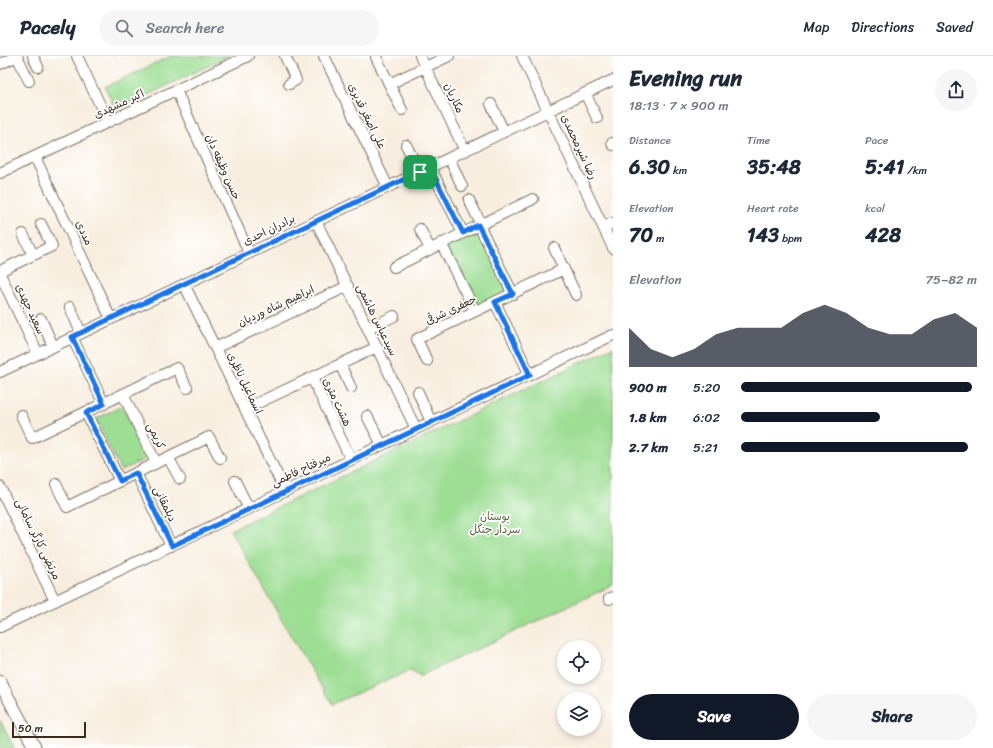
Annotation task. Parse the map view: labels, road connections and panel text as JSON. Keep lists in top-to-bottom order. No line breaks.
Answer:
{"streets":{"street":["مکاریان","اکبر مشهدی","علی اصغر قدیری","رضا شیرمحمدی","حسن وظیفه دان","برادران احدی","مددی","ابراهیم شاه وردیان","سعید جهدی","جعفری شرقی","سیدعباس هاشمی","اسماعیل ناظری","هشت متری","کریمی","میرفتاح فاطمی","دیلمقانی","مرتضی کارگر سامانی"]},"crossings":[["مکاریان","برادران احدی"],["اکبر مشهدی","حسن وظیفه دان"],["اکبر مشهدی","مددی"],["علی اصغر قدیری","برادران احدی"],["رضا شیرمحمدی","برادران احدی"],["حسن وظیفه دان","برادران احدی"],["برادران احدی","مددی"],["برادران احدی","سعید جهدی"],["برادران احدی","سیدعباس هاشمی"],["برادران احدی","اسماعیل ناظری"],["ابراهیم شاه وردیان","سیدعباس هاشمی"],["ابراهیم شاه وردیان","اسماعیل ناظری"],["سیدعباس هاشمی","میرفتاح فاطمی"],["اسماعیل ناظری","هشت متری"],["اسماعیل ناظری","میرفتاح فاطمی"],["هشت متری","میرفتاح فاطمی"],["کریمی","دیلمقانی"],["میرفتاح فاطمی","دیلمقانی"],["میرفتاح فاطمی","مرتضی کارگر سامانی"]],"parks":["بوستان سردار جنگل"],"scale_bar":"50 m","page":{"header":"Pacely","search":"Search here","nav":["Map","Directions","Saved"],"heading":["Evening run","18:13 · 7 × 900 m"],"stats":[["Distance","6.30 km"],["Time","35:48"],["Pace","5:41 /km"],["Elevation","70 m"],["Heart rate","143 bpm"],["kcal","428"]],"chart":["Elevation","75–82 m"],"list":[{"name":"900 m","note":"5:20"},{"name":"1.8 km","note":"6:02"},{"name":"2.7 km","note":"5:21"}],"buttons":["Save","Share"],"scale":"50 m"}}
